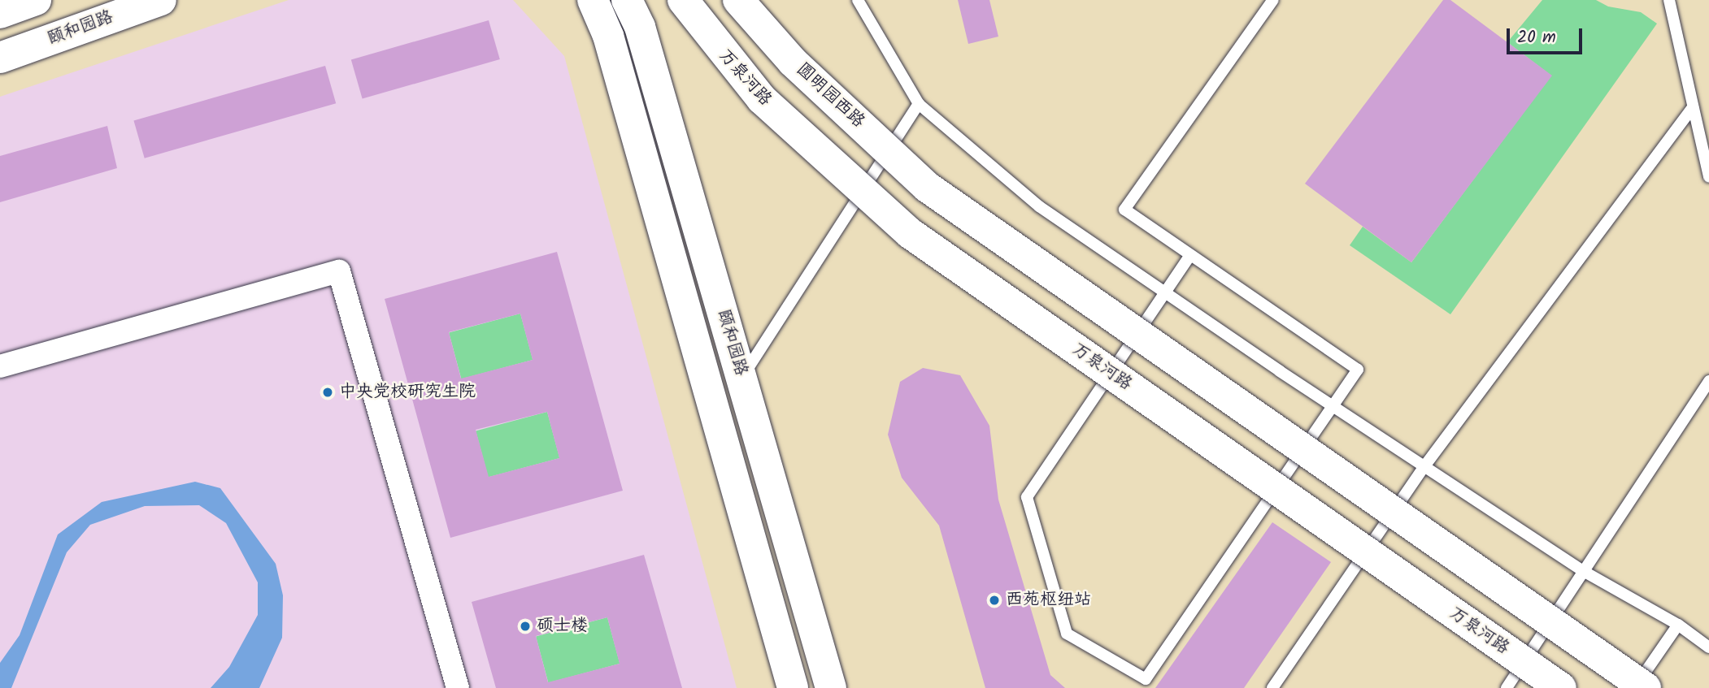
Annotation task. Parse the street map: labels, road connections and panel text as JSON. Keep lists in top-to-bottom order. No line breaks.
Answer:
{"streets":{"main road":["颐和园路","万泉河路","圆明园西路"]},"places":["中央党校研究生院","西苑枢纽站","硕士楼"],"scale_bar":"20 m"}
